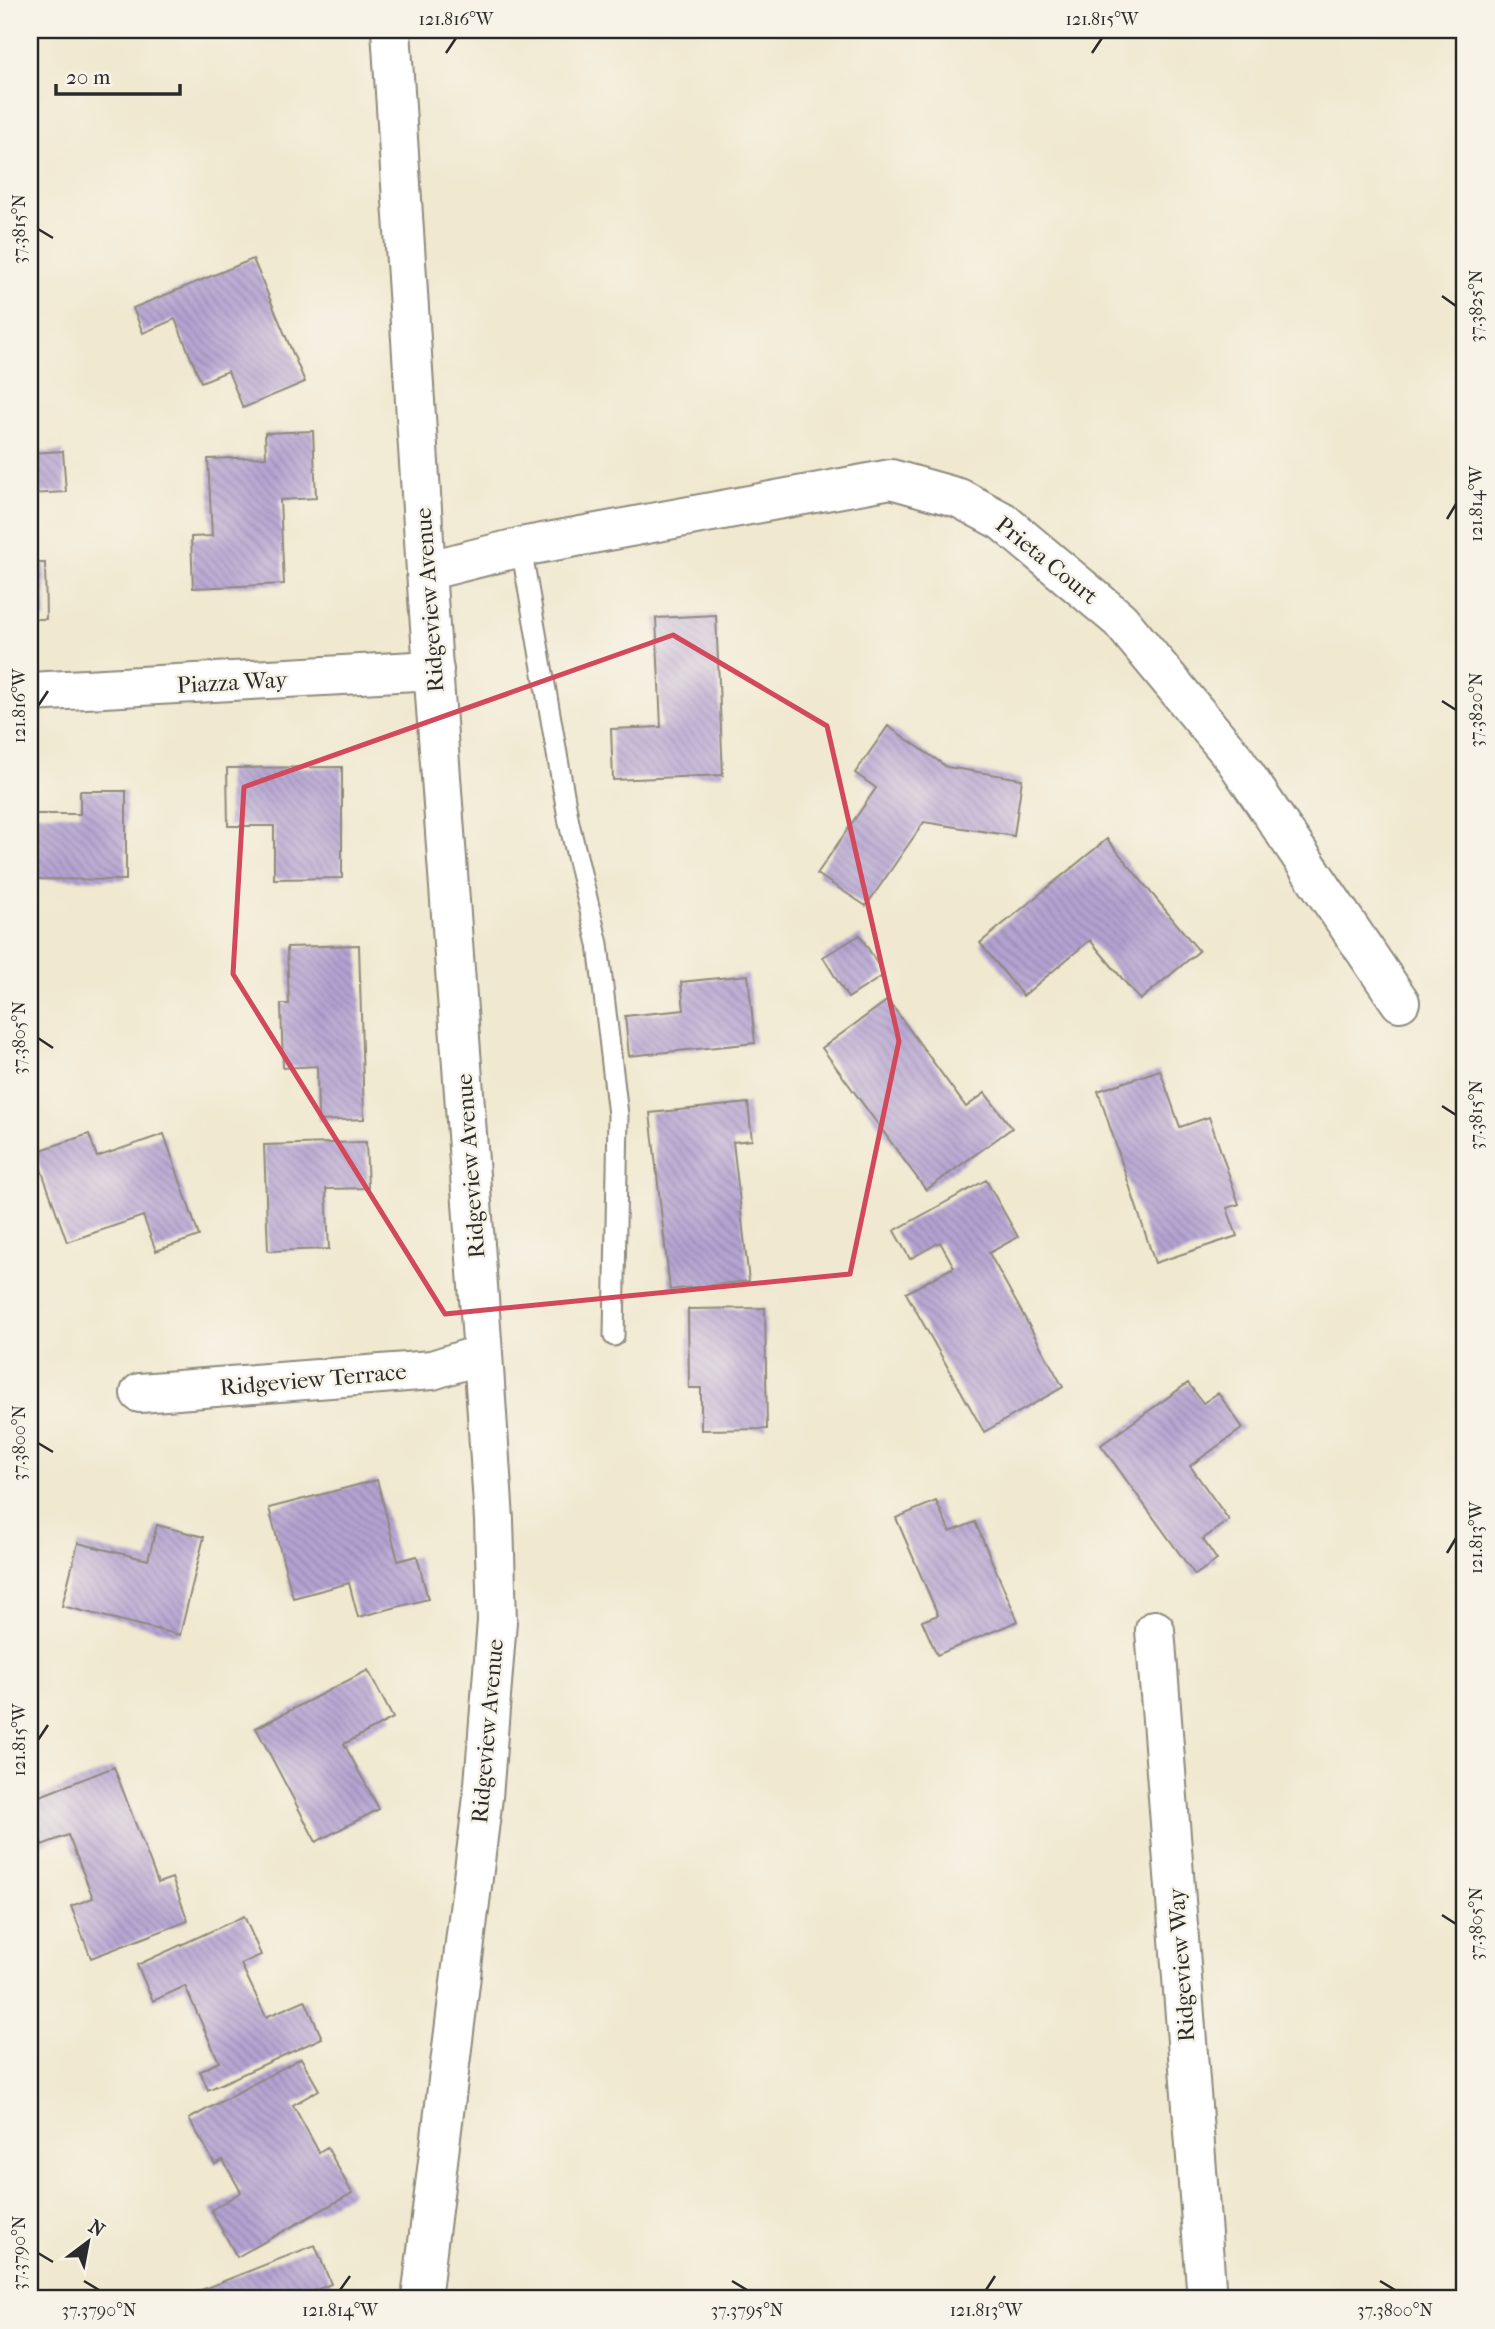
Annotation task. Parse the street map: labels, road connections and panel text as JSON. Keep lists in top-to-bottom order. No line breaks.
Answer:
{"streets":{"street":["Prieta Court","Ridgeview Avenue","Piazza Way","Ridgeview Terrace","Ridgeview Way"]},"crossings":[["Prieta Court","Ridgeview Avenue"],["Ridgeview Avenue","Piazza Way"],["Ridgeview Avenue","Ridgeview Terrace"]],"scale_bar":"20 m","north":"top right","coordinates":["121.816°W","121.815°W","37.3815°N","37.3825°N","121.814°W","37.3820°N","37.3805°N","37.3800°N","121.813°W","37.3790°N","37.3795°N"]}
